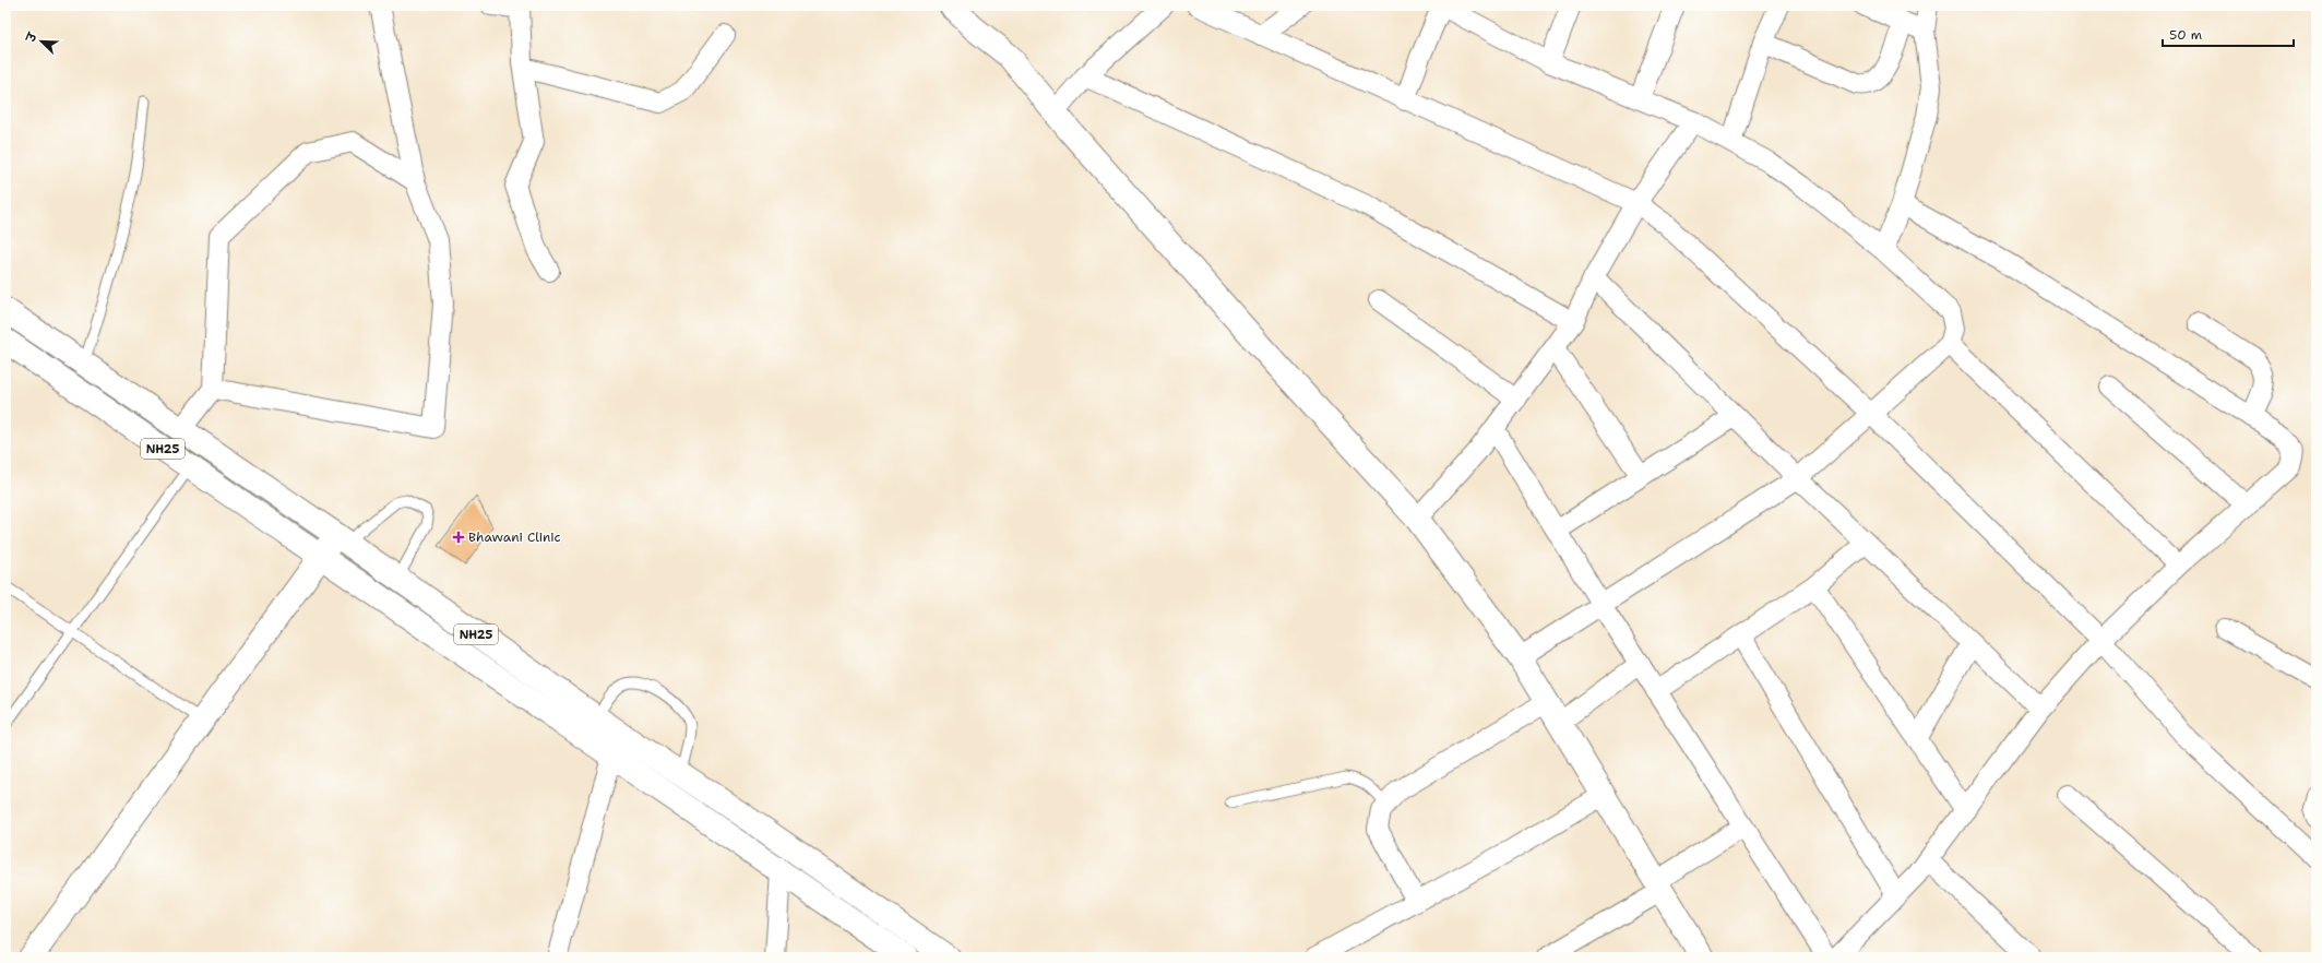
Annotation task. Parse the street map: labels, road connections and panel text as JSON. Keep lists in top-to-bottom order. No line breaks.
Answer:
{"streets":{"main road":["NH25"]},"places":{"health":["Bhawani Clinic"]},"scale_bar":"50 m","north":"top left"}
